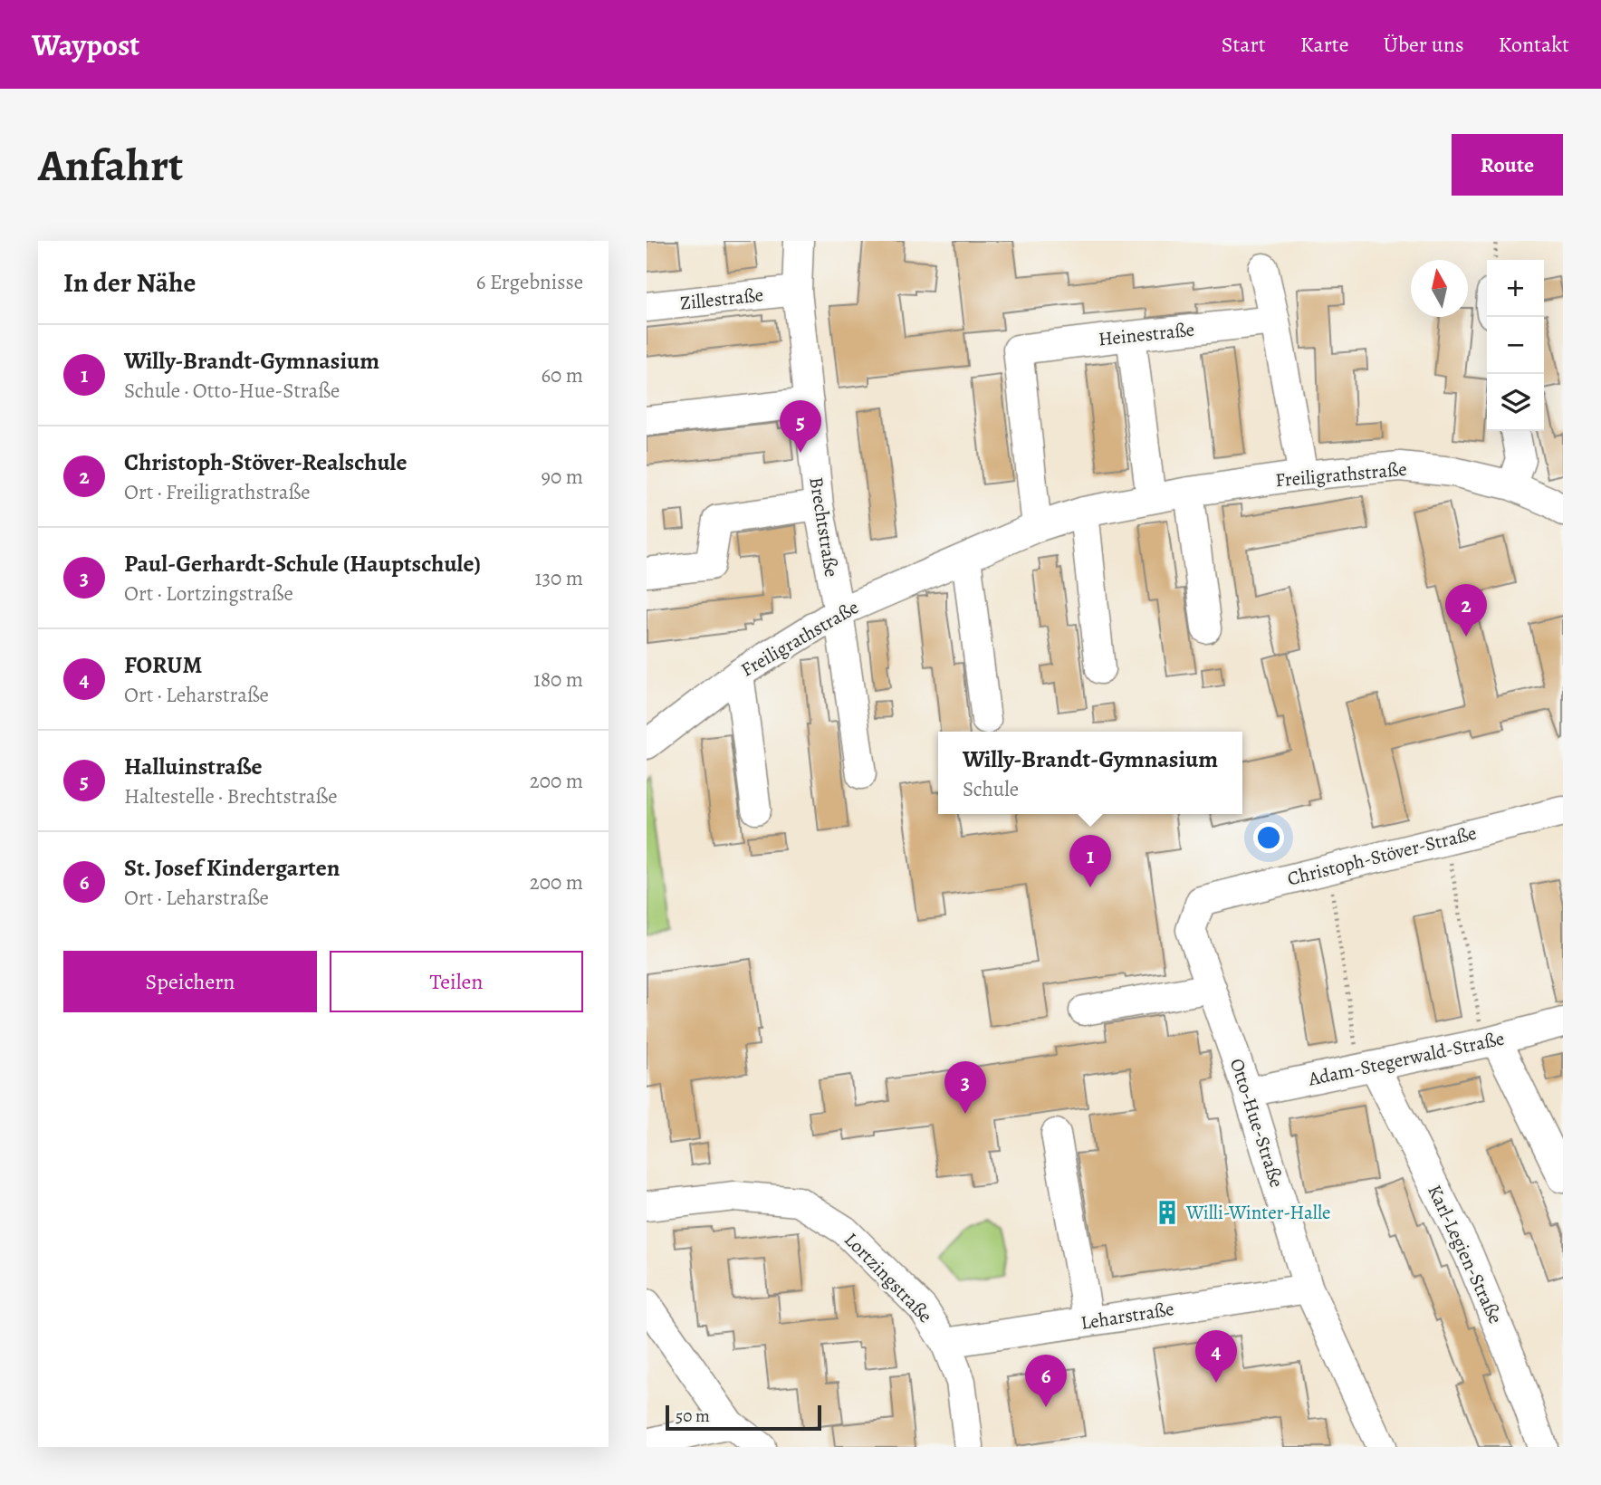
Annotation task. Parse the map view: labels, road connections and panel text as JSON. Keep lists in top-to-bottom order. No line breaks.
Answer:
{"streets":{"street":["Zillestraße","Heinestraße","Freiligrathstraße","Brechtstraße","Christoph-Stöver-Straße","Adam-Stegerwald-Straße","Otto-Hue-Straße","Karl-Legien-Straße","Lortzingstraße","Leharstraße"]},"crossings":[["Zillestraße","Brechtstraße"],["Heinestraße","Freiligrathstraße"],["Freiligrathstraße","Brechtstraße"],["Christoph-Stöver-Straße","Otto-Hue-Straße"],["Adam-Stegerwald-Straße","Otto-Hue-Straße"],["Adam-Stegerwald-Straße","Karl-Legien-Straße"],["Otto-Hue-Straße","Leharstraße"],["Lortzingstraße","Leharstraße"]],"places":{"building":["Willi-Winter-Halle"]},"scale_bar":"50 m","north":"top","page":{"header":"Waypost","nav":["Start","Karte","Über uns","Kontakt"],"buttons":["Route",["Speichern","Teilen"]],"title":"Anfahrt","heading":["In der Nähe","6 Ergebnisse"],"map_buttons":["+","−"],"list":[{"mark":"1","name":"Willy-Brandt-Gymnasium","note":"Schule · Otto-Hue-Straße","value":"60 m"},{"mark":"2","name":"Christoph-Stöver-Realschule","note":"Ort · Freiligrathstraße","value":"90 m"},{"mark":"3","name":"Paul-Gerhardt-Schule (Hauptschule)","note":"Ort · Lortzingstraße","value":"130 m"},{"mark":"4","name":"FORUM","note":"Ort · Leharstraße","value":"180 m"},{"mark":"5","name":"Halluinstraße","note":"Haltestelle · Brechtstraße","value":"200 m"},{"mark":"6","name":"St. Josef Kindergarten","note":"Ort · Leharstraße","value":"200 m"}],"pins":["5","2","1","3","4","6"],"popup":["Willy-Brandt-Gymnasium","Schule"],"scale":"50 m"}}
